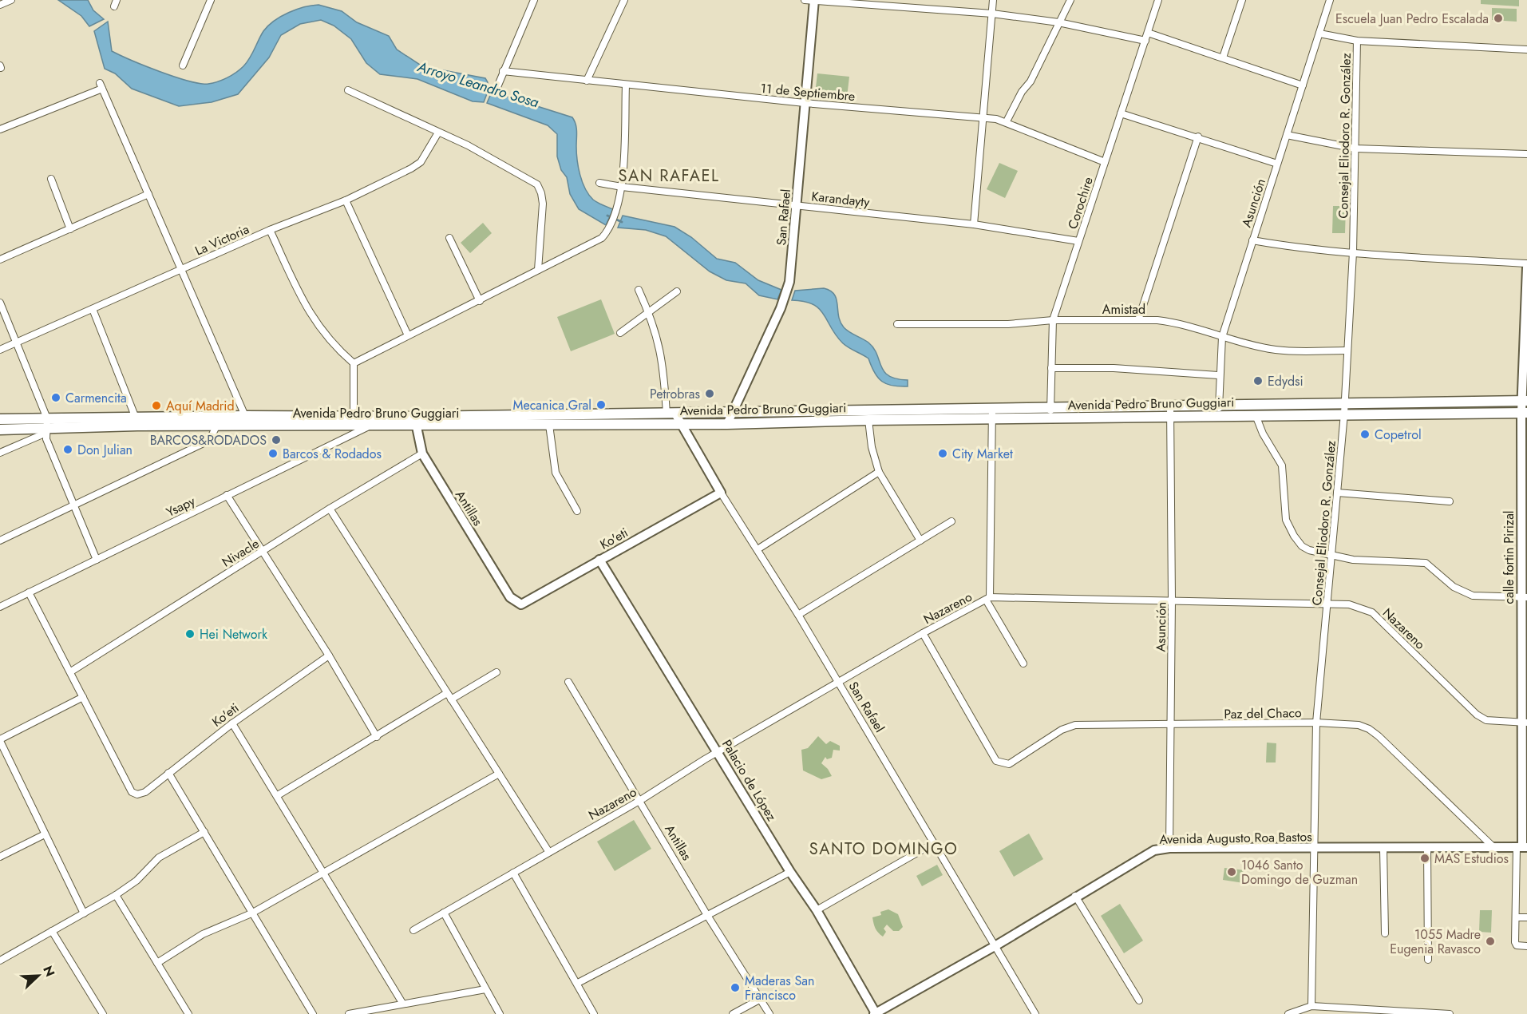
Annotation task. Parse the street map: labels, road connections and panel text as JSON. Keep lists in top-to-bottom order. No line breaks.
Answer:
{"streets":{"main road":["Avenida Pedro Bruno Guggiari"],"street":["11 de Septiembre","Consejal Eliodoro R. González","Karandayty","Corochire","Asunción","San Rafael","La Victoria","Amistad","Ysapy","Antillas","Ko'eti","Nivacle","calle fortin Pirizal","Nazareno","Paz del Chaco","Palacio de López","Avenida Augusto Roa Bastos"]},"crossings":[["11 de Septiembre","Corochire"],["11 de Septiembre","San Rafael"],["Consejal Eliodoro R. González","Amistad"],["Consejal Eliodoro R. González","Avenida Pedro Bruno Guggiari"],["Consejal Eliodoro R. González","Nazareno"],["Consejal Eliodoro R. González","Paz del Chaco"],["Consejal Eliodoro R. González","Avenida Augusto Roa Bastos"],["Karandayty","Corochire"],["Karandayty","San Rafael"],["Corochire","Amistad"],["Corochire","Avenida Pedro Bruno Guggiari"],["Asunción","Amistad"],["Asunción","Avenida Pedro Bruno Guggiari"],["Asunción","Nazareno"],["Asunción","Paz del Chaco"],["Asunción","Avenida Augusto Roa Bastos"],["San Rafael","Avenida Pedro Bruno Guggiari"],["San Rafael","Ko'eti"],["San Rafael","Nazareno"],["San Rafael","Avenida Augusto Roa Bastos"],["Avenida Pedro Bruno Guggiari","Ysapy"],["Avenida Pedro Bruno Guggiari","Antillas"],["Avenida Pedro Bruno Guggiari","calle fortin Pirizal"],["Antillas","Ko'eti"],["Antillas","Nivacle"],["Antillas","Nazareno"],["Ko'eti","Palacio de López"],["calle fortin Pirizal","Nazareno"],["calle fortin Pirizal","Avenida Augusto Roa Bastos"],["Nazareno","Paz del Chaco"],["Nazareno","Palacio de López"],["Paz del Chaco","Avenida Augusto Roa Bastos"],["Palacio de López","Avenida Augusto Roa Bastos"]],"districts":["SAN RAFAEL","SANTO DOMINGO"],"water":["Arroyo Leandro Sosa"],"places":["Escuela Juan Pedro Escalada","Edydsi","Petrobras","Carmencita","Mecanica Gral","Aquí Madrid","Copetrol","BARCOS&RODADOS","Don Julian","Barcos & Rodados","City Market","Hei Network","MAS Estudios","1046 Santo Domingo de Guzman","1055 Madre Eugenia Ravasco","Maderas San Francisco"],"north":"top right"}
